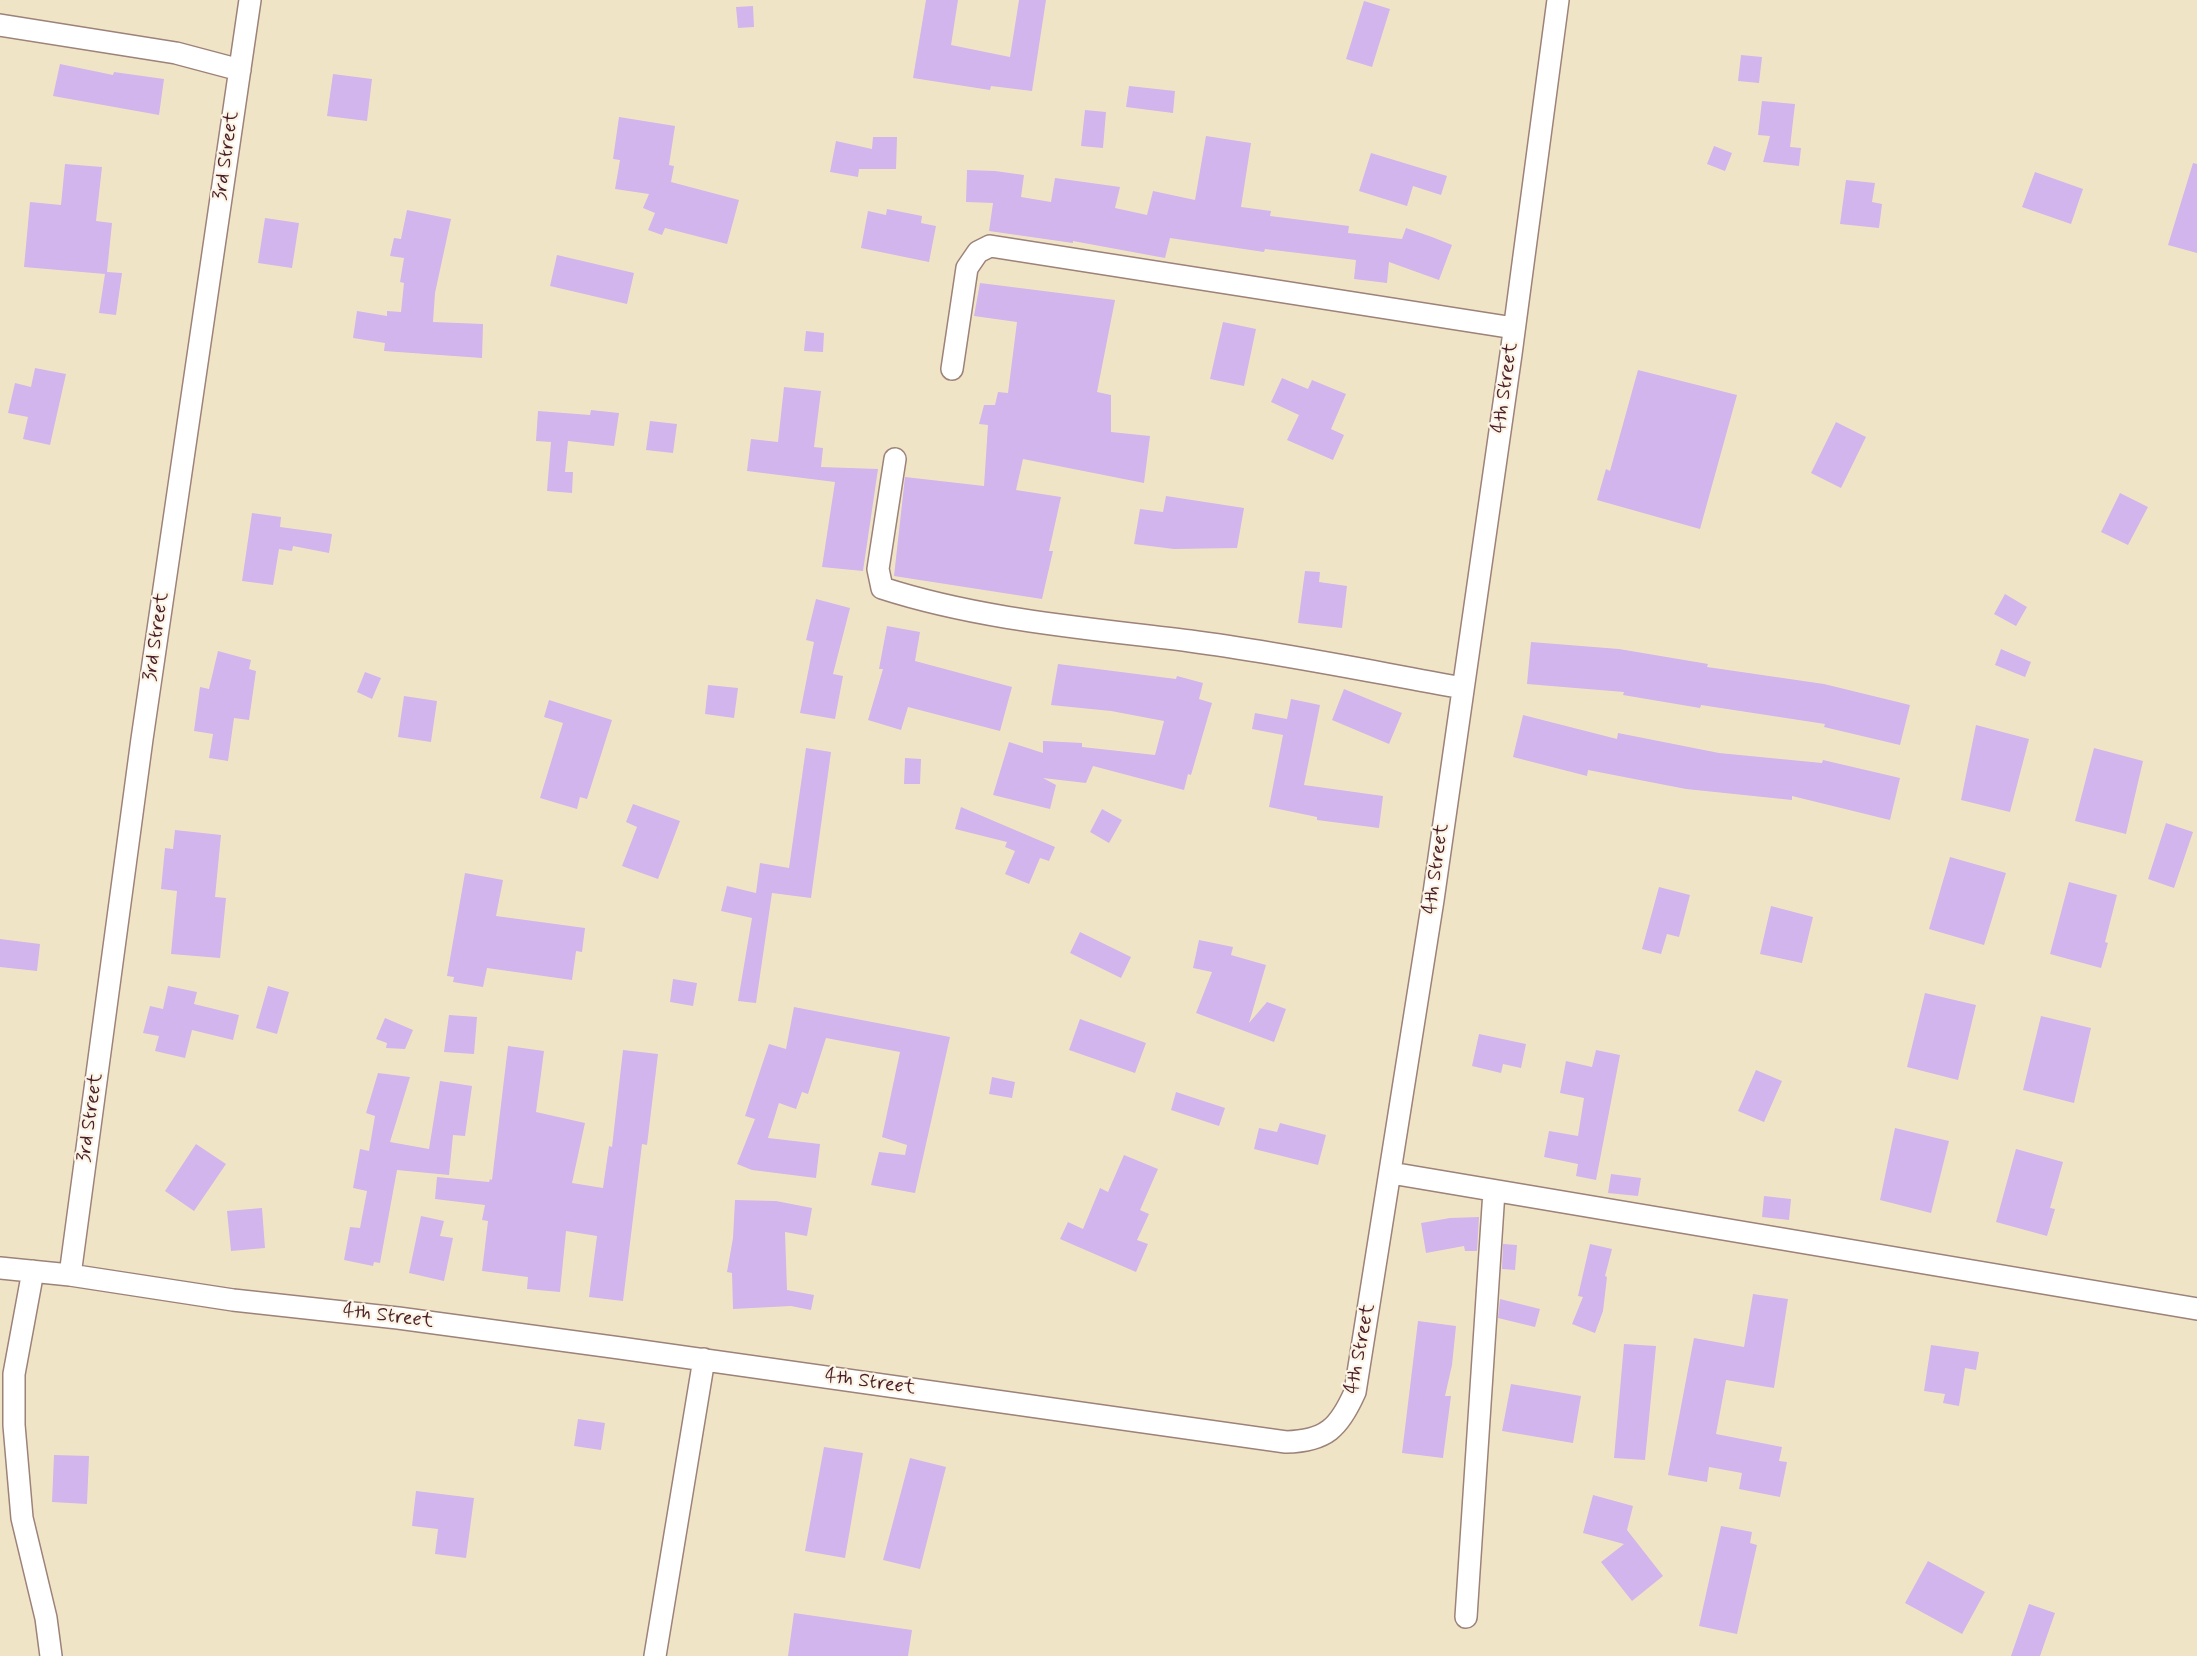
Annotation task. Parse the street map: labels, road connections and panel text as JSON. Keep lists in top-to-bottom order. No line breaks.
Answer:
{"streets":{"street":["3rd Street","4th Street"]},"crossings":[["3rd Street","4th Street"]]}
